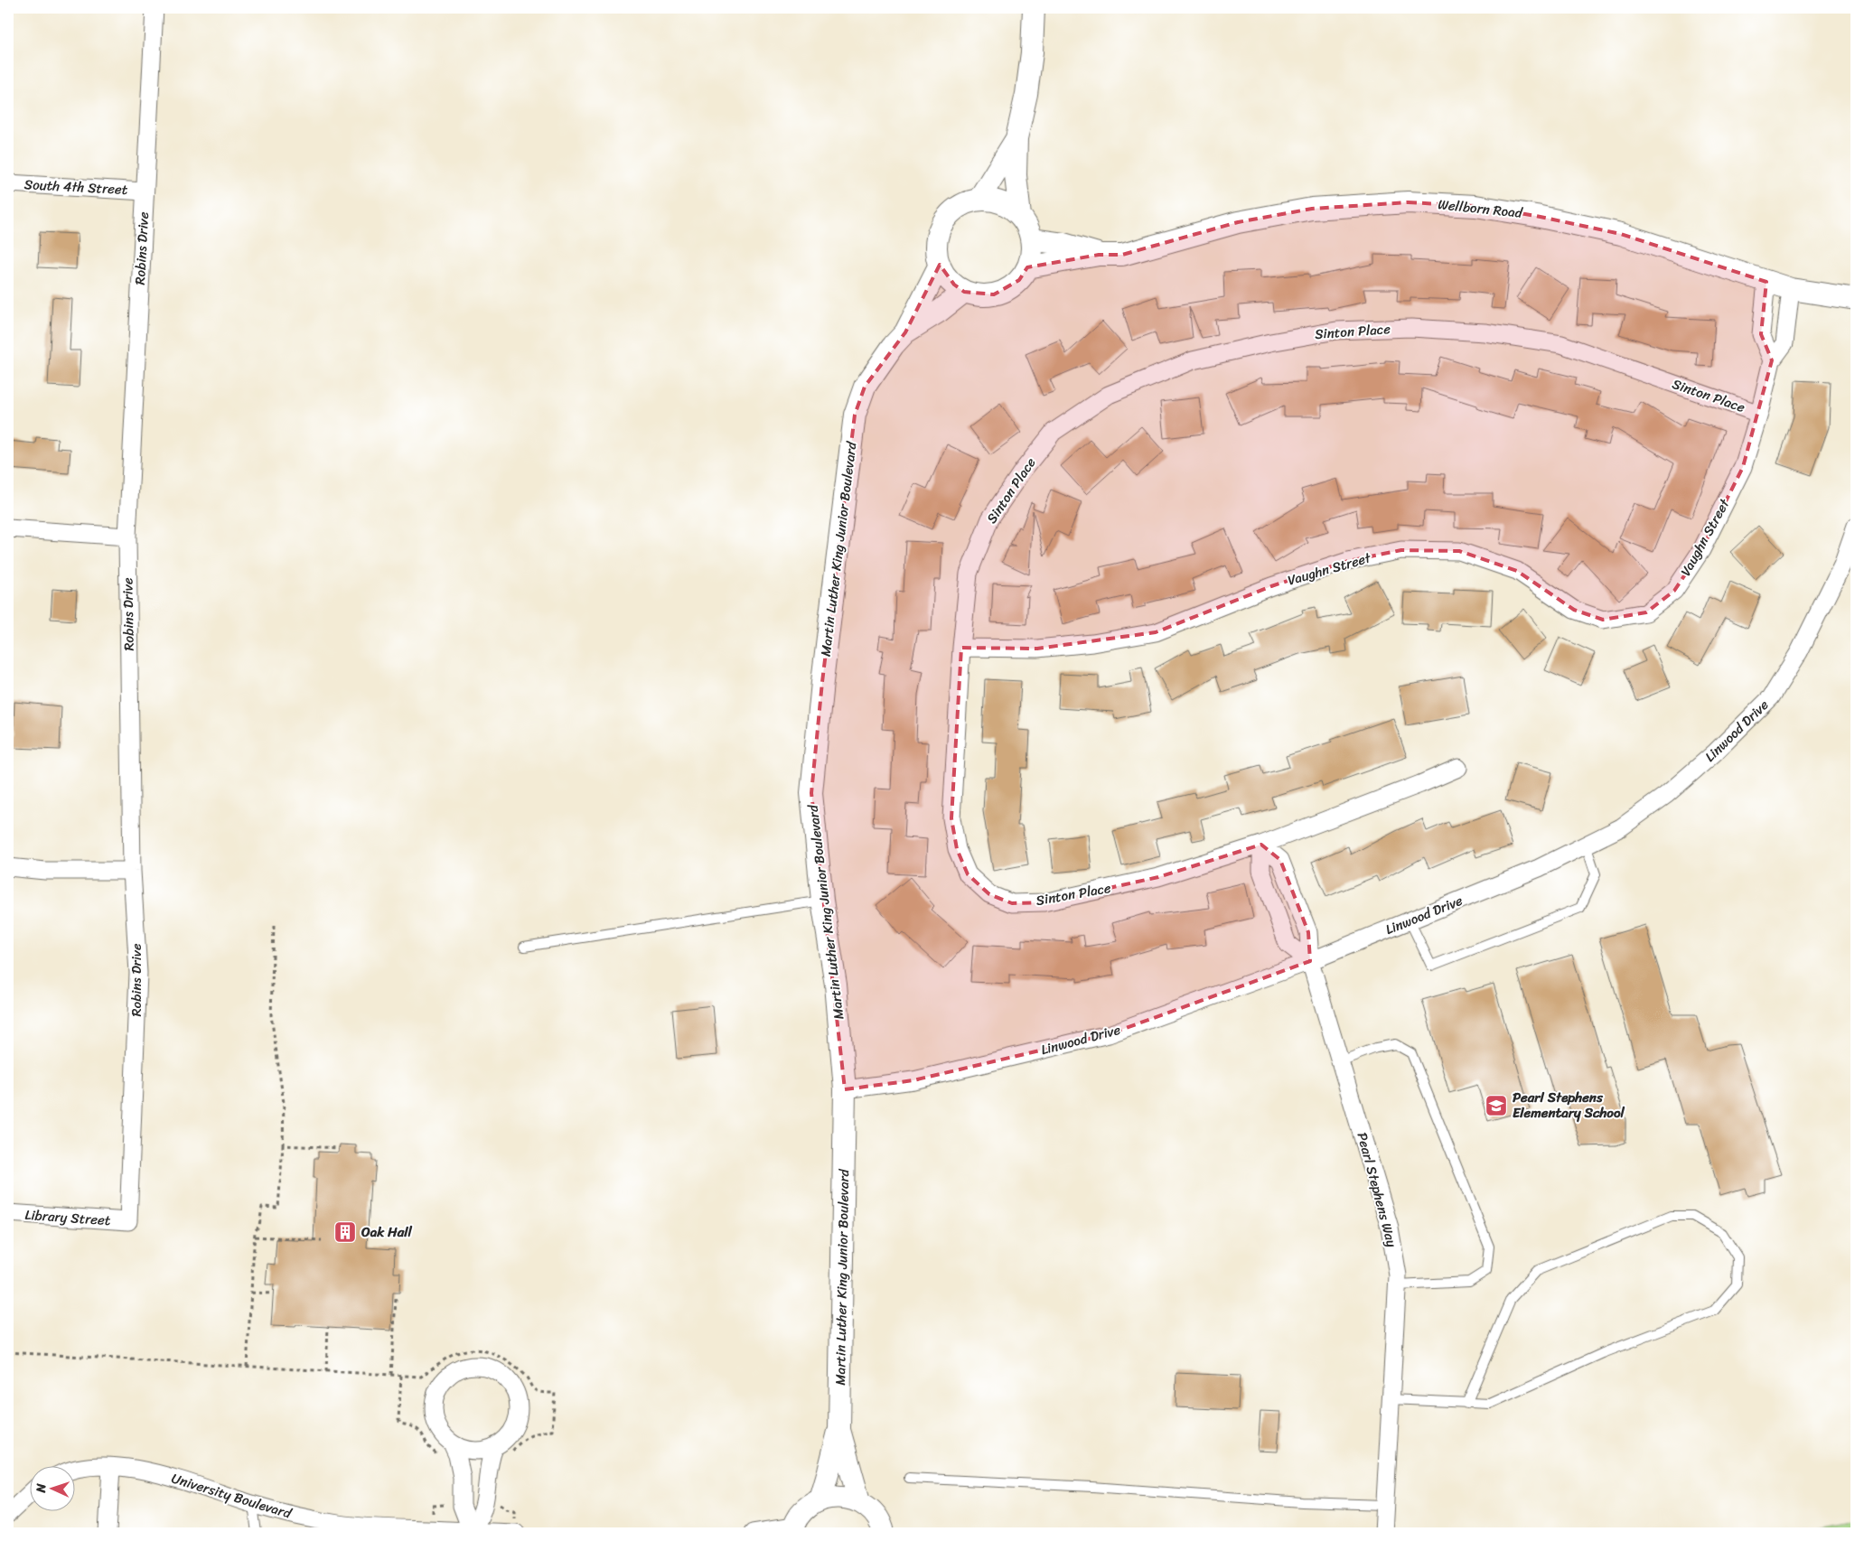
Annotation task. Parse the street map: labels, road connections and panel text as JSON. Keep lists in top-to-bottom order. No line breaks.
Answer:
{"streets":{"street":["South 4th Street","Wellborn Road","Robins Drive","Sinton Place","Vaughn Street","Martin Luther King Junior Boulevard","Linwood Drive","Pearl Stephens Way","Library Street","University Boulevard"]},"crossings":[["South 4th Street","Robins Drive"],["Wellborn Road","Vaughn Street"],["Robins Drive","Library Street"],["Sinton Place","Vaughn Street"],["Sinton Place","Pearl Stephens Way"],["Martin Luther King Junior Boulevard","Linwood Drive"],["Linwood Drive","Pearl Stephens Way"]],"places":{"school or university":["Pearl Stephens Elementary School"],"building":["Oak Hall"]},"north":"left"}
